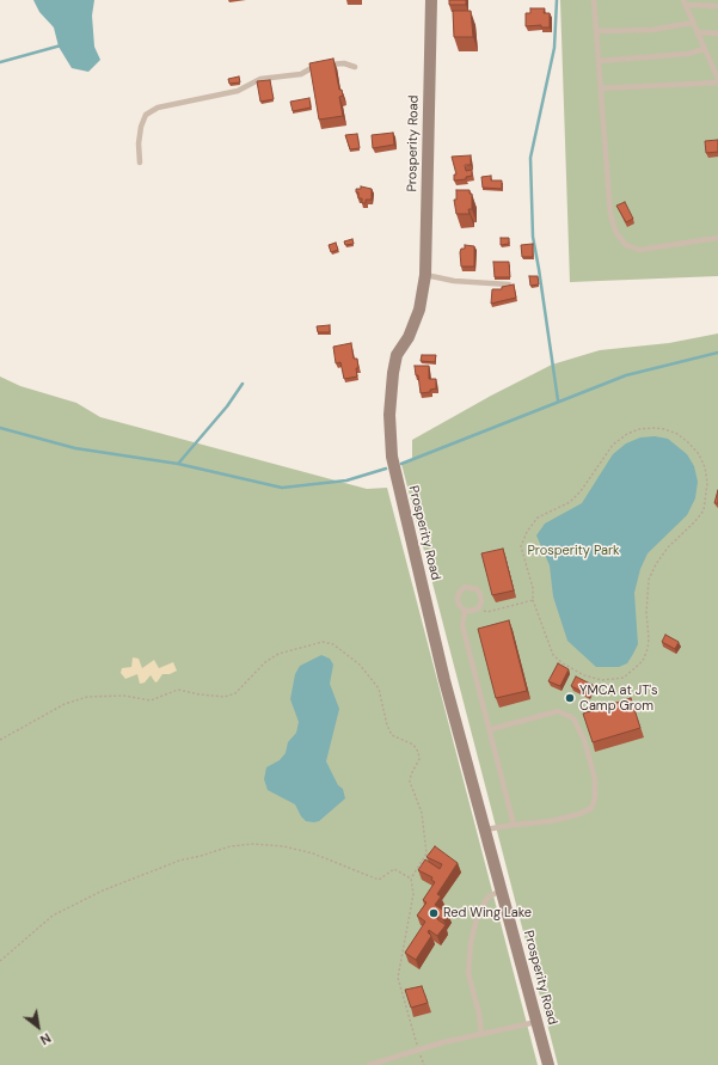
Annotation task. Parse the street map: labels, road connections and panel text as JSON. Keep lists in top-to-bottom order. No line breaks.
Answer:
{"streets":{"street":["Prosperity Road"]},"parks":["Prosperity Park"],"places":["YMCA at JT's Camp Grom","Red Wing Lake"],"north":"bottom right"}
